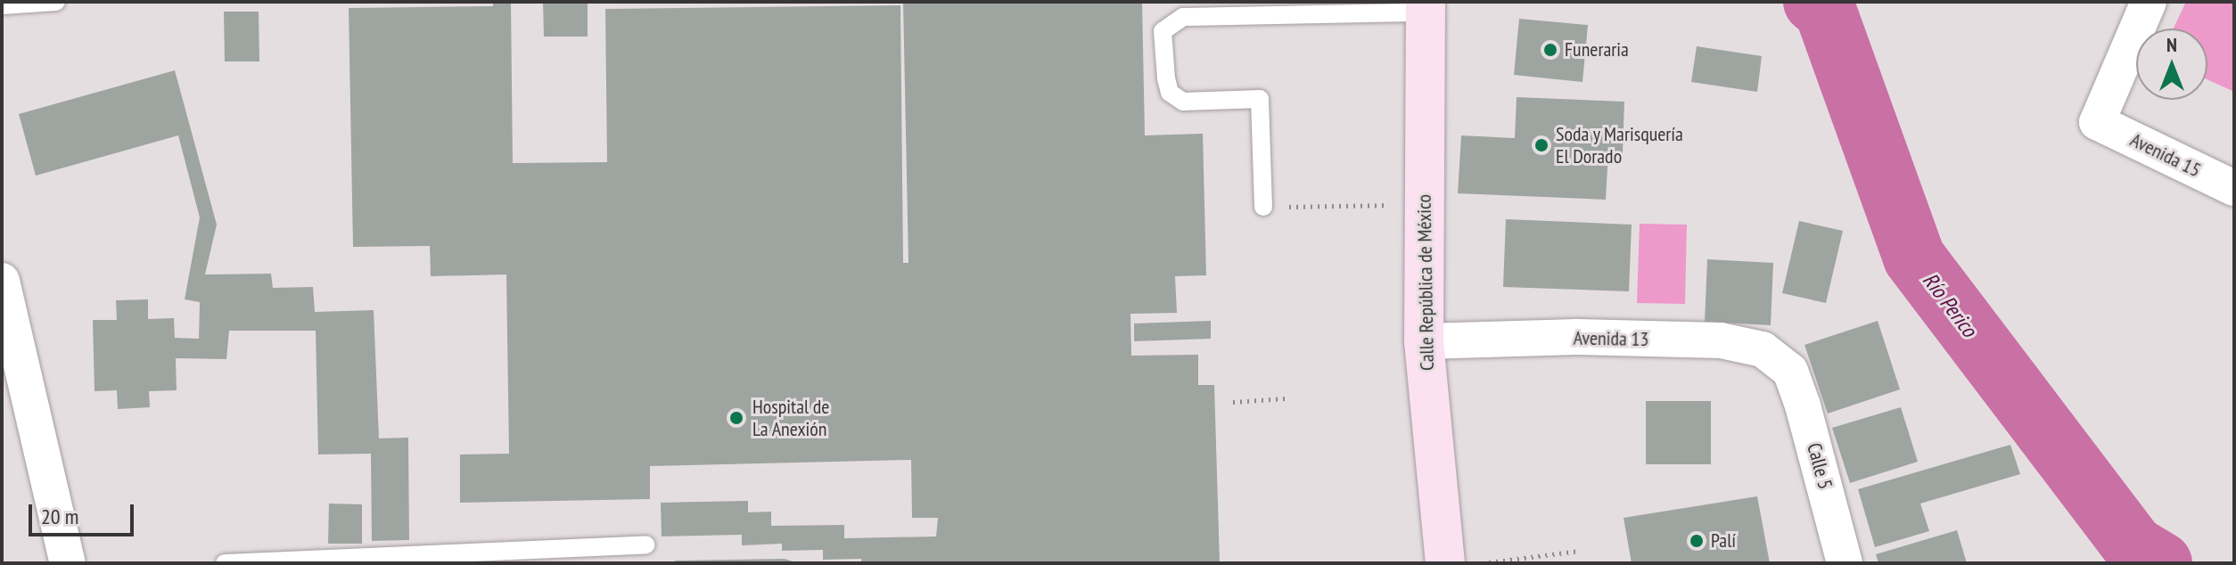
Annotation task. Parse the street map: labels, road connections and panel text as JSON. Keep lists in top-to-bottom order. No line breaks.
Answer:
{"streets":{"main road":["Calle República de México"],"street":["Avenida 15","Avenida 13","Calle 5"]},"crossings":[["Calle República de México","Avenida 13"],["Avenida 13","Calle 5"]],"water":["Río Perico"],"places":["Funeraria","Soda y Marisquería El Dorado","Hospital de La Anexión","Palí"],"scale_bar":"20 m","north":"top"}
